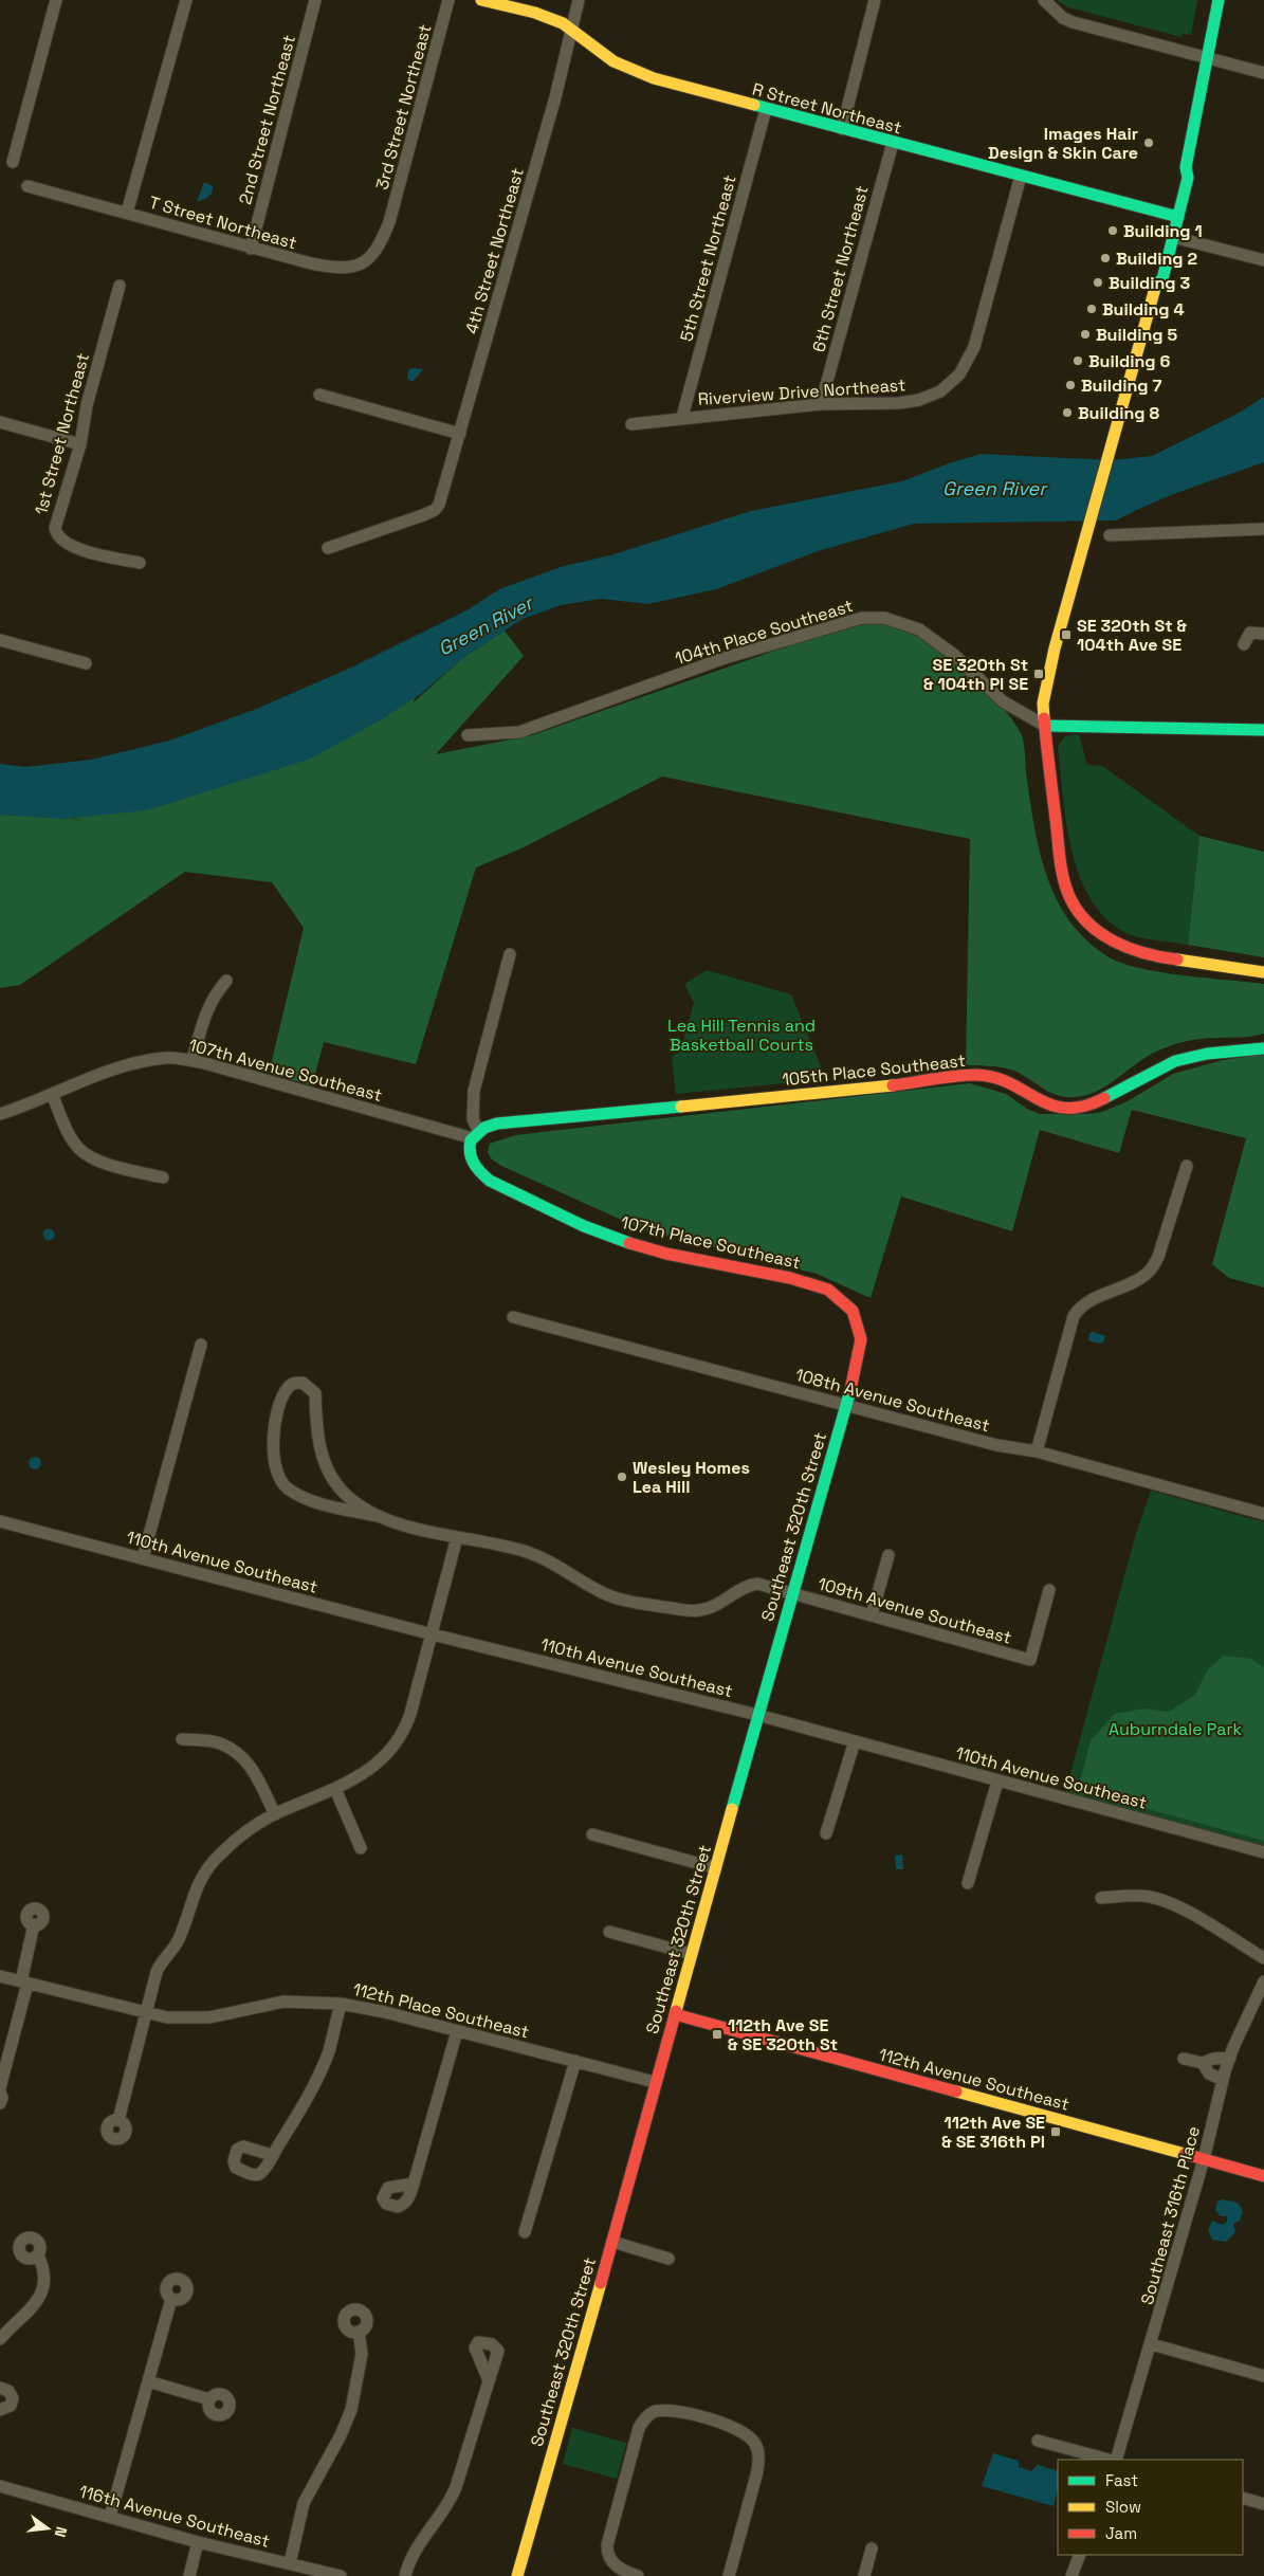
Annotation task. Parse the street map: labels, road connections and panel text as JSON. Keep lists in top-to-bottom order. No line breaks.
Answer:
{"streets":{"street":["3rd Street Northeast","R Street Northeast","2nd Street Northeast","T Street Northeast","4th Street Northeast","5th Street Northeast","6th Street Northeast","Riverview Drive Northeast","1st Street Northeast","104th Place Southeast","107th Avenue Southeast","105th Place Southeast","107th Place Southeast","108th Avenue Southeast","Southeast 320th Street","110th Avenue Southeast","109th Avenue Southeast","112th Place Southeast","112th Avenue Southeast","Southeast 316th Place","116th Avenue Southeast"]},"crossings":[["3rd Street Northeast","T Street Northeast"],["R Street Northeast","4th Street Northeast"],["R Street Northeast","5th Street Northeast"],["R Street Northeast","6th Street Northeast"],["R Street Northeast","Riverview Drive Northeast"],["2nd Street Northeast","T Street Northeast"],["5th Street Northeast","Riverview Drive Northeast"],["6th Street Northeast","Riverview Drive Northeast"],["107th Avenue Southeast","105th Place Southeast"],["107th Avenue Southeast","107th Place Southeast"],["105th Place Southeast","107th Place Southeast"],["107th Place Southeast","Southeast 320th Street"],["108th Avenue Southeast","Southeast 320th Street"],["Southeast 320th Street","110th Avenue Southeast"],["Southeast 320th Street","109th Avenue Southeast"],["Southeast 320th Street","112th Place Southeast"],["Southeast 320th Street","112th Avenue Southeast"],["112th Avenue Southeast","Southeast 316th Place"]],"water":["Green River"],"parks":["Lea Hill Tennis and Basketball Courts","Auburndale Park"],"places":{"other":["Images Hair Design & Skin Care","Building 1","Building 2","Building 3","Building 4","Building 5","Building 6","Building 7","Building 8","Wesley Homes Lea Hill"],"transit":["SE 320th St & 104th Ave SE","SE 320th St & 104th Pl SE","112th Ave SE & SE 320th St","112th Ave SE & SE 316th Pl"]},"legend":["Fast","Slow","Jam"],"north":"right"}
